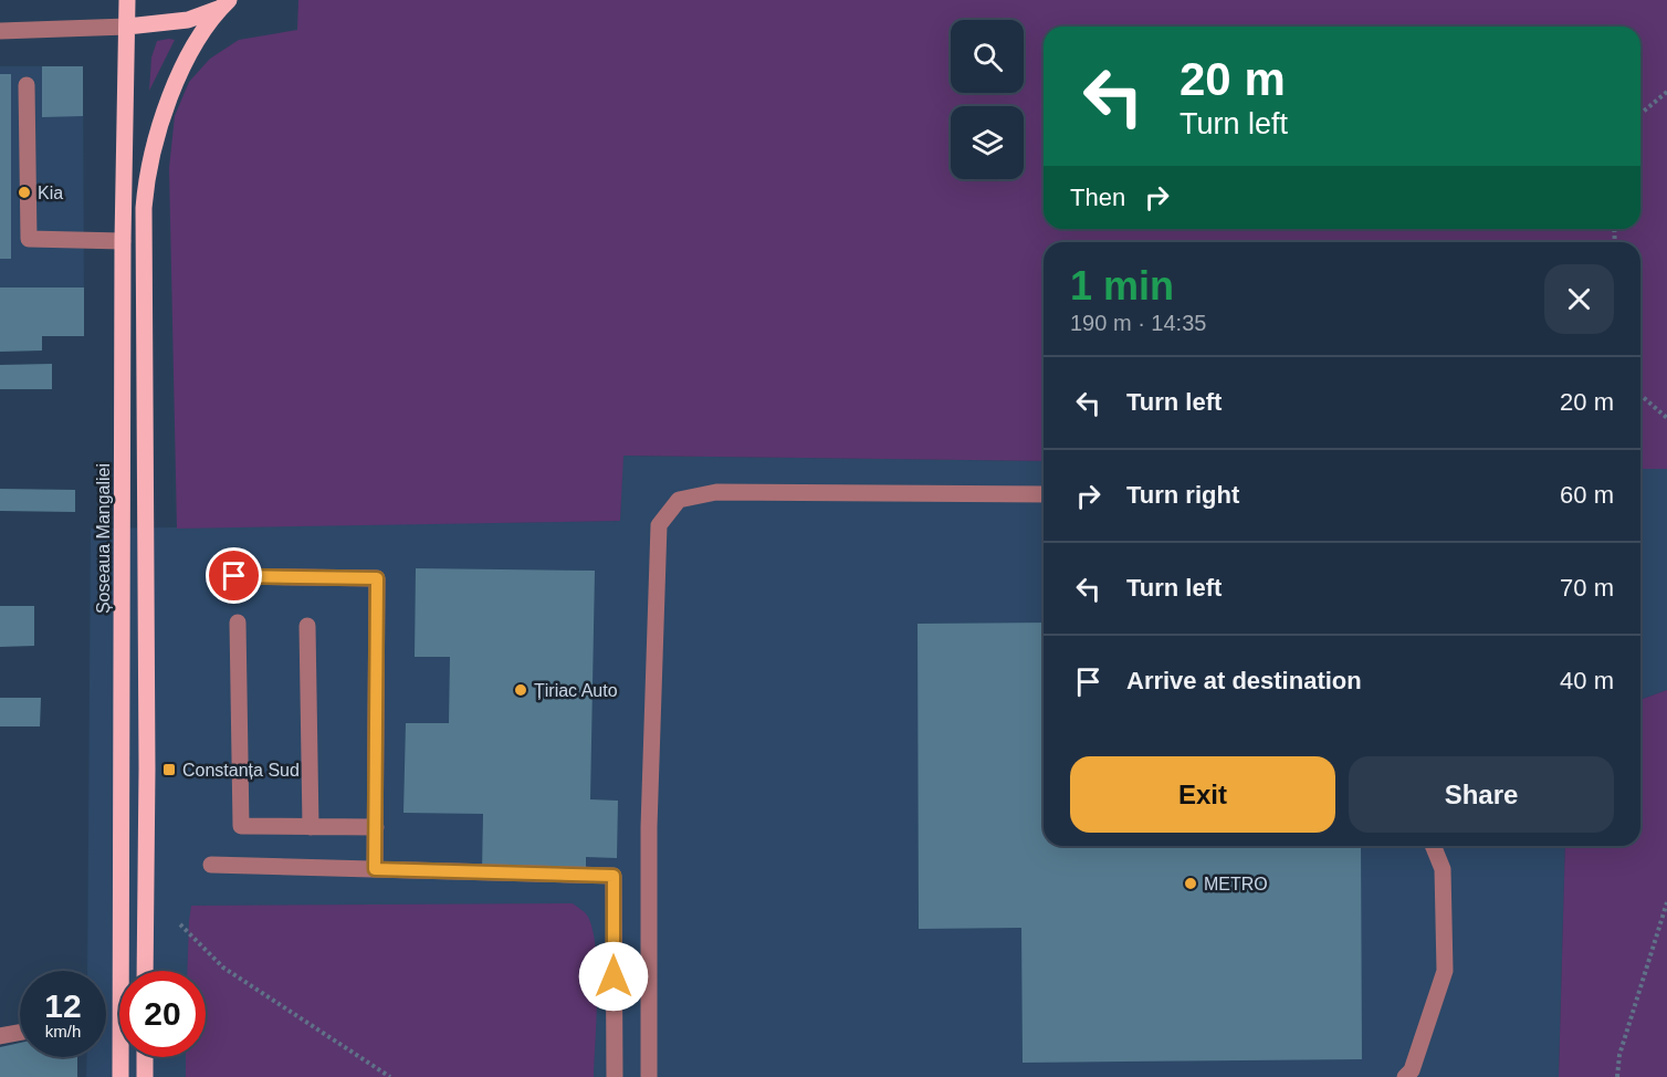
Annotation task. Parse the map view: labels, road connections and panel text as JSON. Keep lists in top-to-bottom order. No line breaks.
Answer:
{"streets":{"main road":["Șoseaua Mangaliei"]},"places":{"other":["Kia","Țiriac Auto","METRO"],"transit":["Constanța Sud"]},"page":{"turn":["20 m","Turn left"],"then":"Then","heading":["1 min","190 m · 14:35"],"list":[{"name":"Turn left","value":"20 m"},{"name":"Turn right","value":"60 m"},{"name":"Turn left","value":"70 m"},{"name":"Arrive at destination","value":"40 m"}],"buttons":["Exit","Share"],"speed":"12 km/h","limit":"20"}}
